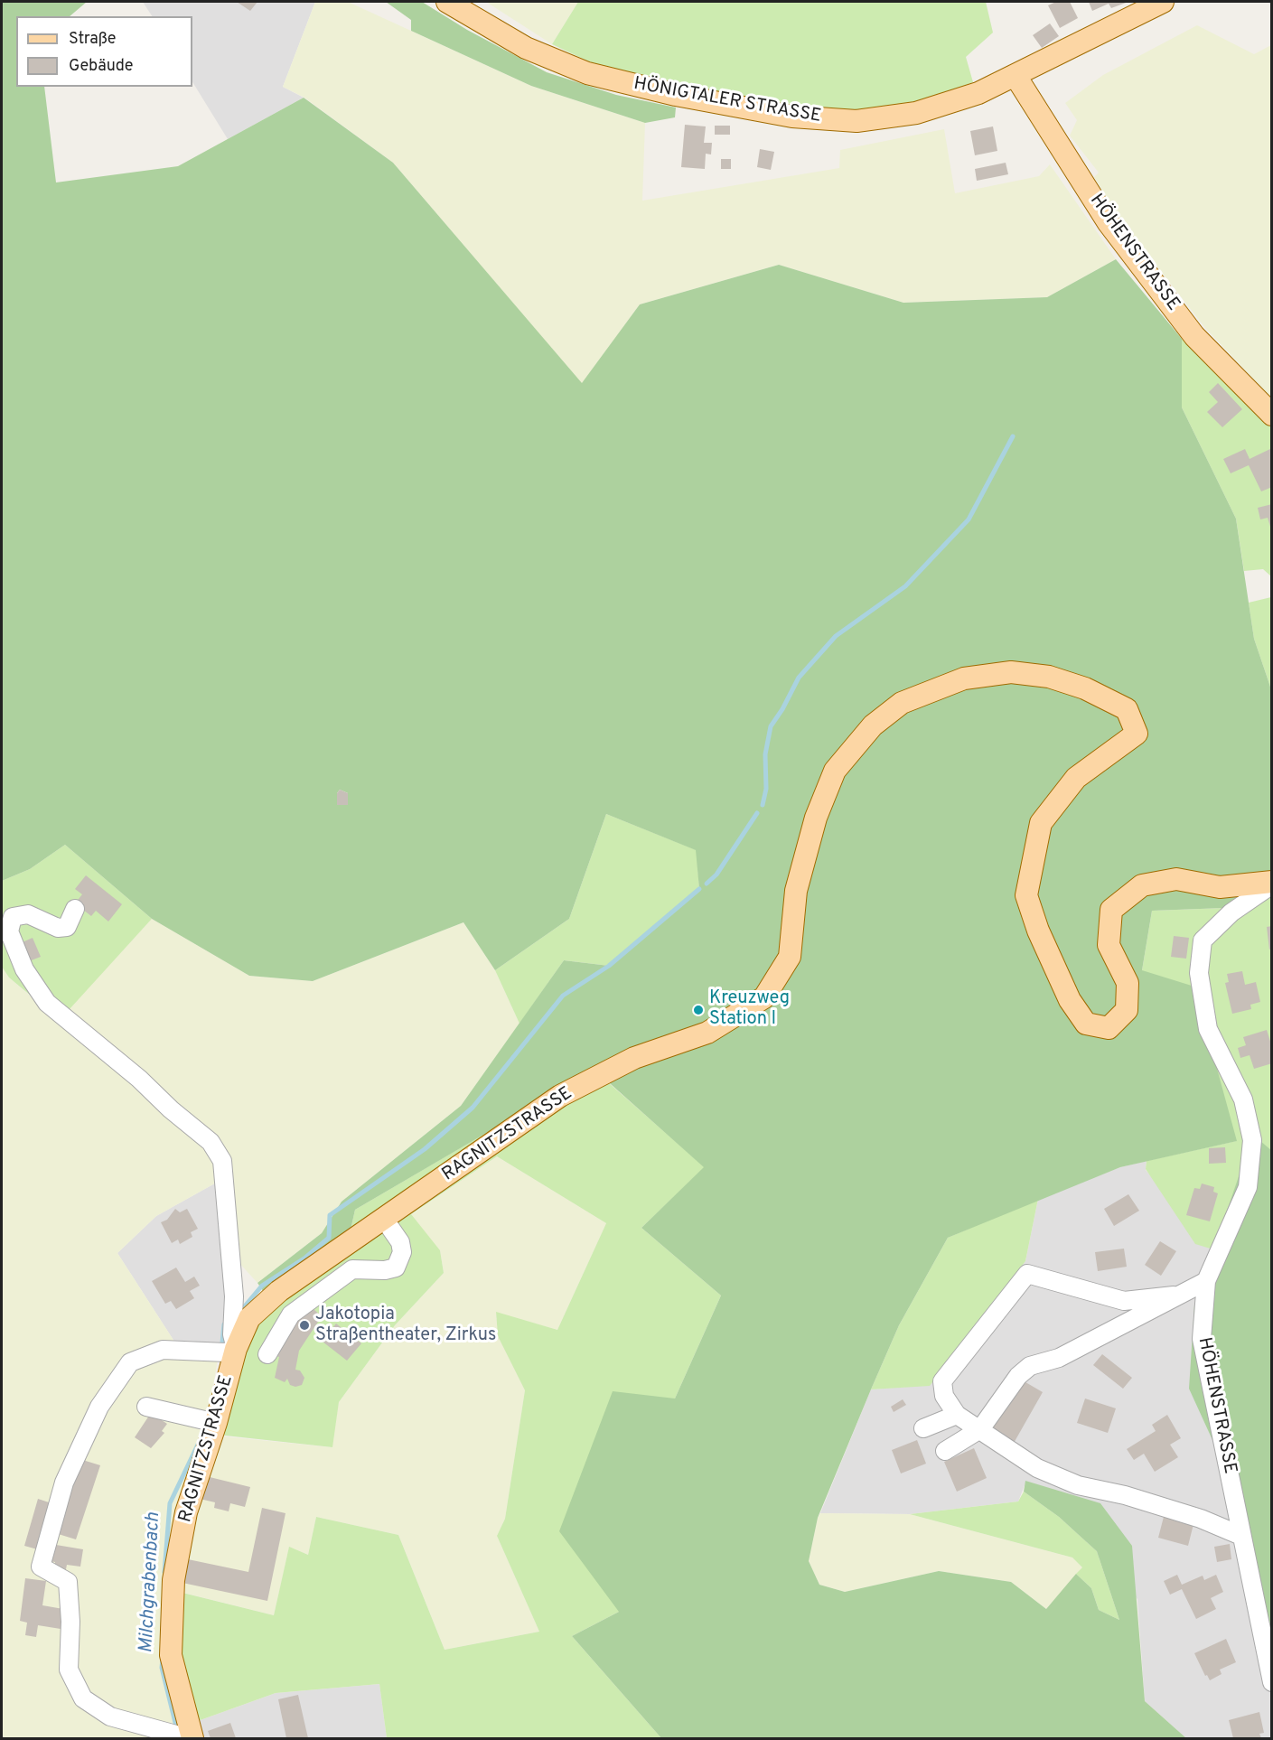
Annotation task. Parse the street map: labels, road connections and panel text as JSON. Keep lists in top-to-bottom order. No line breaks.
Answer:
{"streets":{"main road":["HÖNIGTALER STRASSE","HÖHENSTRASSE","RAGNITZSTRASSE"]},"crossings":[["HÖNIGTALER STRASSE","HÖHENSTRASSE"],["HÖHENSTRASSE","RAGNITZSTRASSE"]],"water":["Milchgrabenbach"],"places":["Kreuzweg Station I","Jakotopia Straßentheater, Zirkus"],"legend":["Straße","Gebäude"]}
